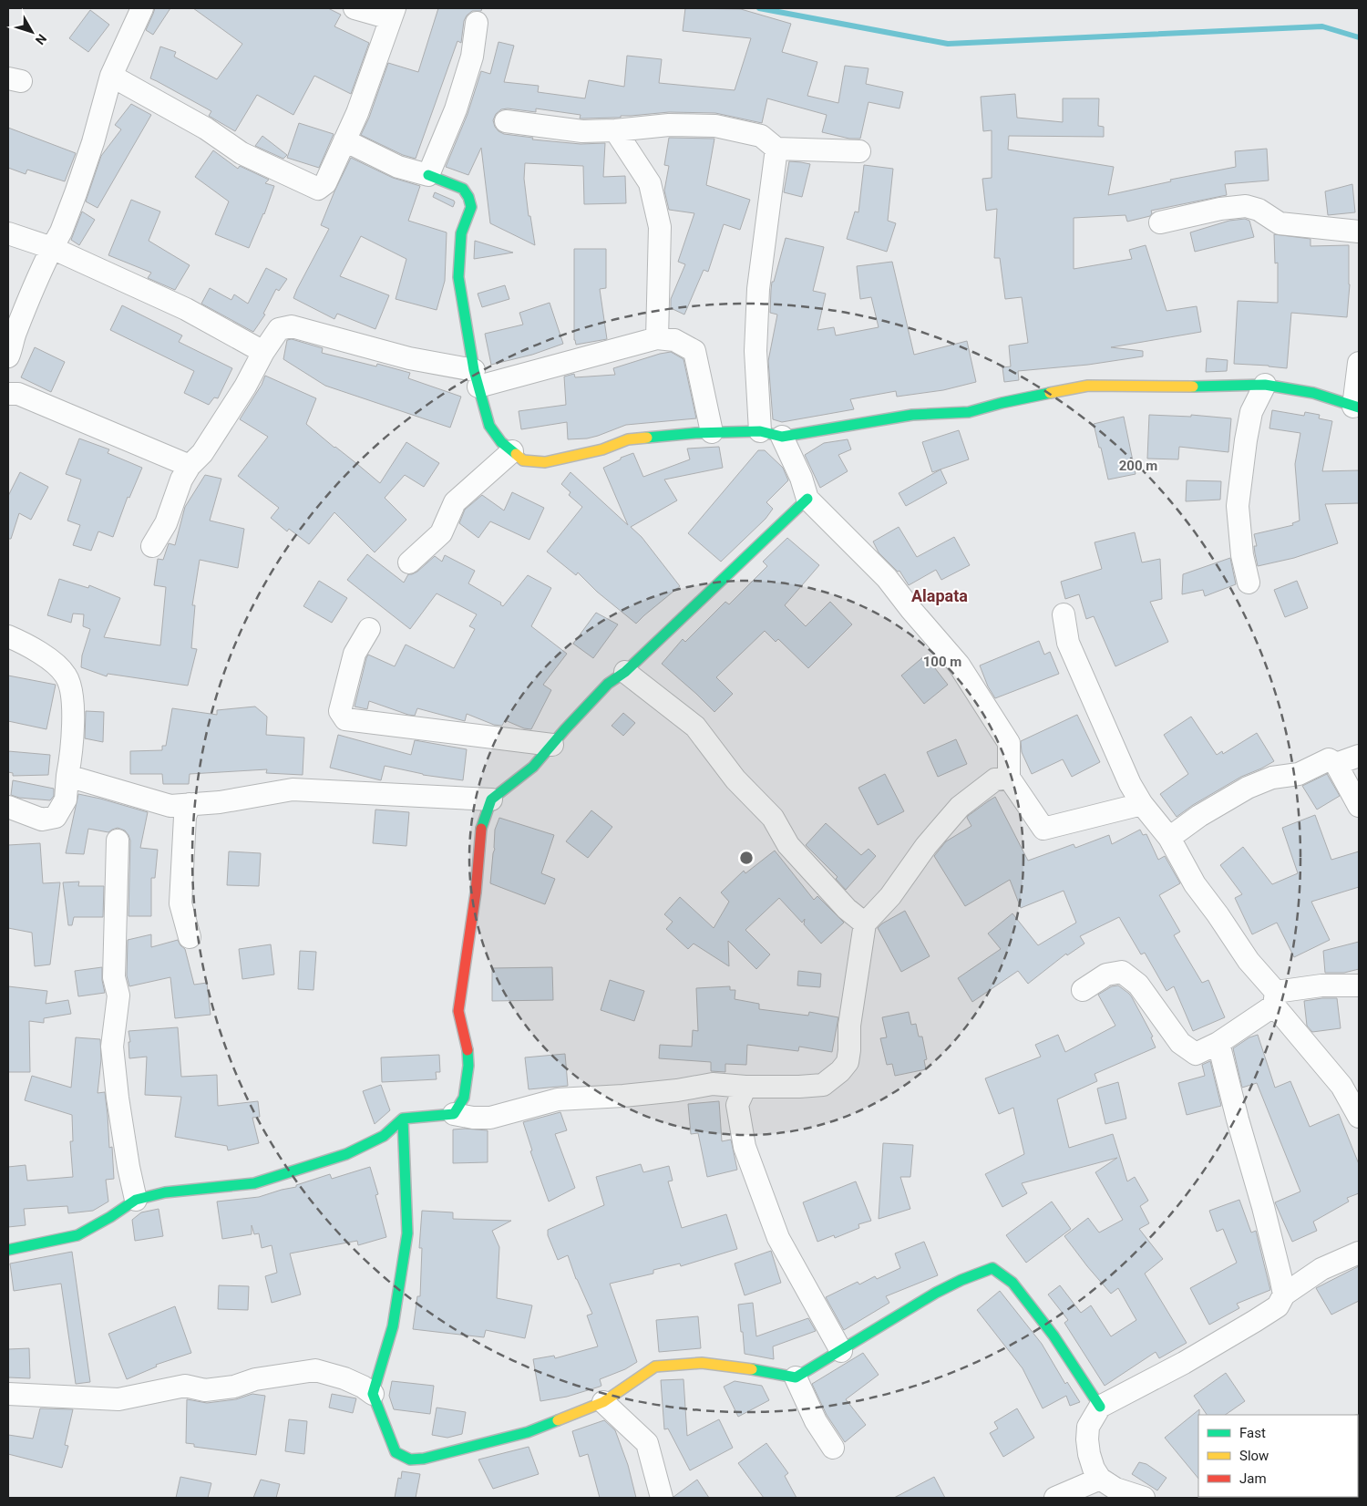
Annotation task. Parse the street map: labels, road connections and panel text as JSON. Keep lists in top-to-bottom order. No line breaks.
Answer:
{"districts":["Alapata"],"legend":["Fast","Slow","Jam"],"north":"bottom right","rings":["200 m","100 m"]}
